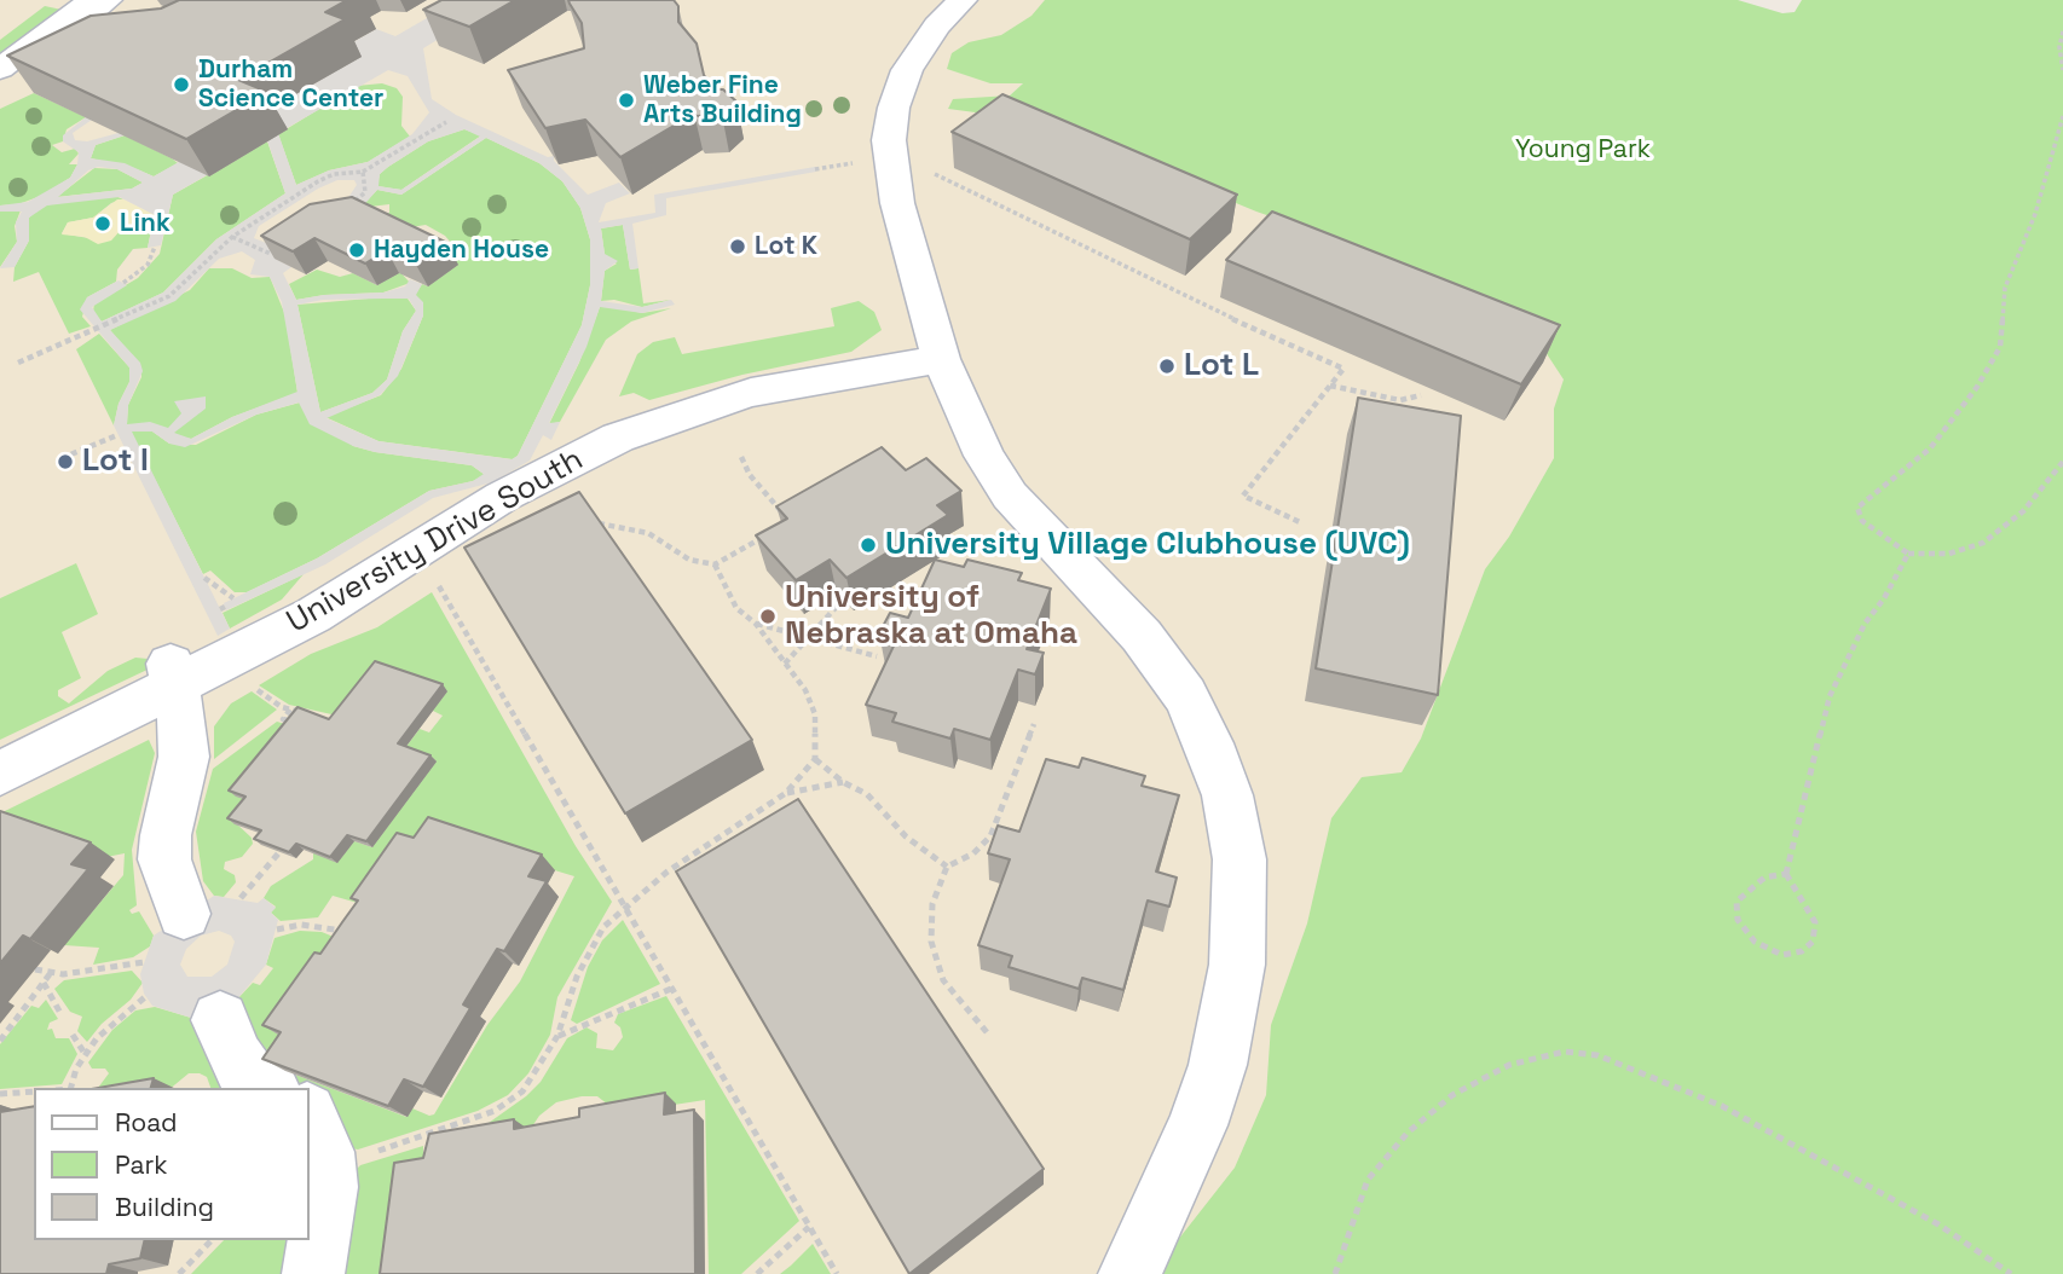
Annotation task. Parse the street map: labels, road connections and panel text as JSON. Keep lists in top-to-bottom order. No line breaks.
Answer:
{"streets":{"street":["University Drive South"]},"parks":["Young Park"],"places":["Durham Science Center","Weber Fine Arts Building","Link","Lot K","Hayden House","Lot L","Lot I","University Village Clubhouse (UVC)","University of Nebraska at Omaha"],"legend":["Road","Park","Building"]}
